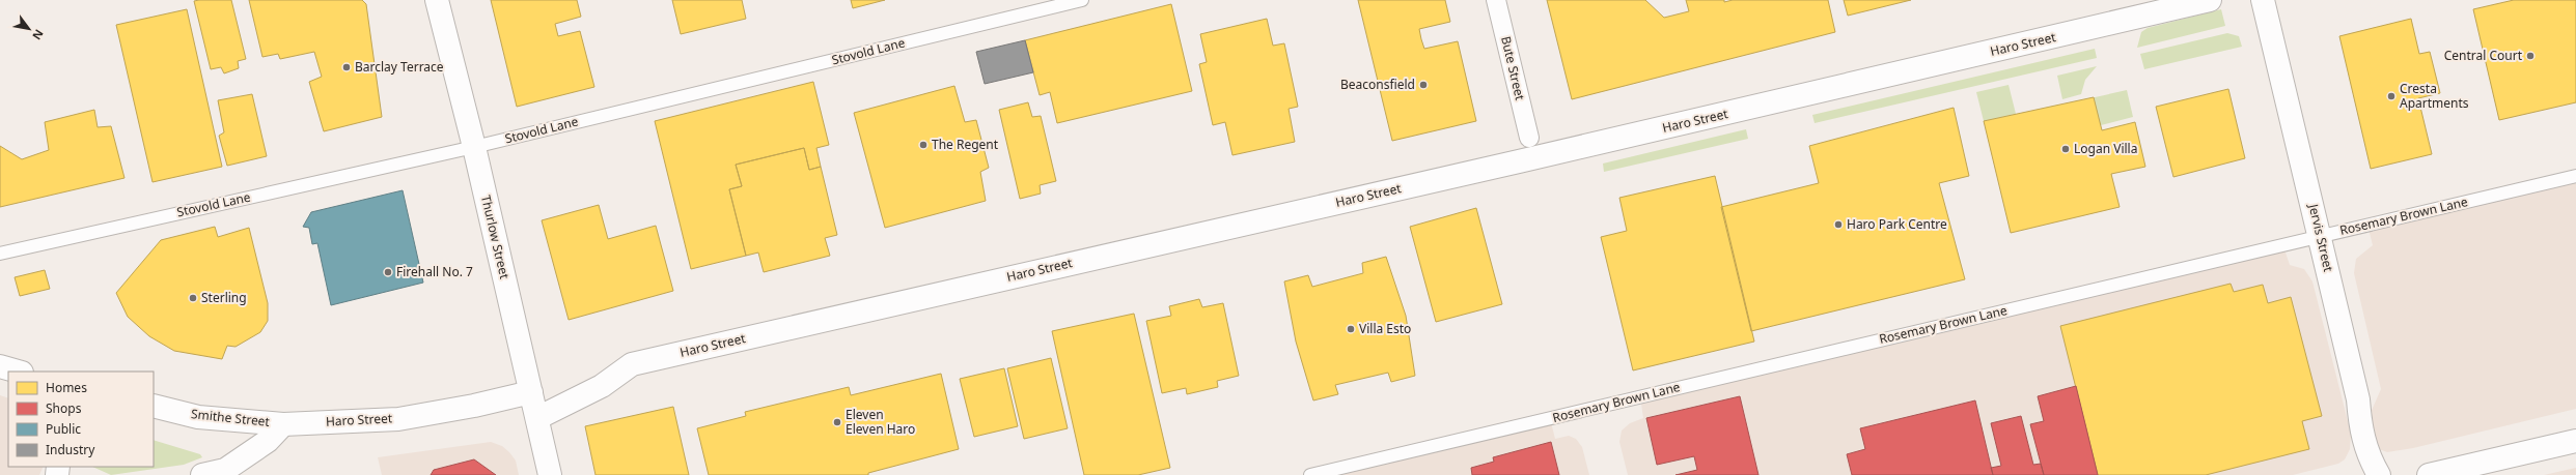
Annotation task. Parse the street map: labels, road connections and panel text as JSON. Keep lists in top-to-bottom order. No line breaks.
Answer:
{"streets":{"street":["Haro Street","Bute Street","Thurlow Street","Jervis Street","Smithe Street"],"lane":["Stovold Lane","Rosemary Brown Lane"]},"crossings":[["Haro Street","Thurlow Street"],["Haro Street","Smithe Street"],["Stovold Lane","Thurlow Street"],["Rosemary Brown Lane","Jervis Street"]],"places":["Central Court","Barclay Terrace","Beaconsfield","Cresta Apartments","The Regent","Logan Villa","Haro Park Centre","Firehall No. 7","Sterling","Villa Esto","Eleven Eleven Haro"],"legend":["Homes","Shops","Public","Industry"],"north":"bottom right"}
